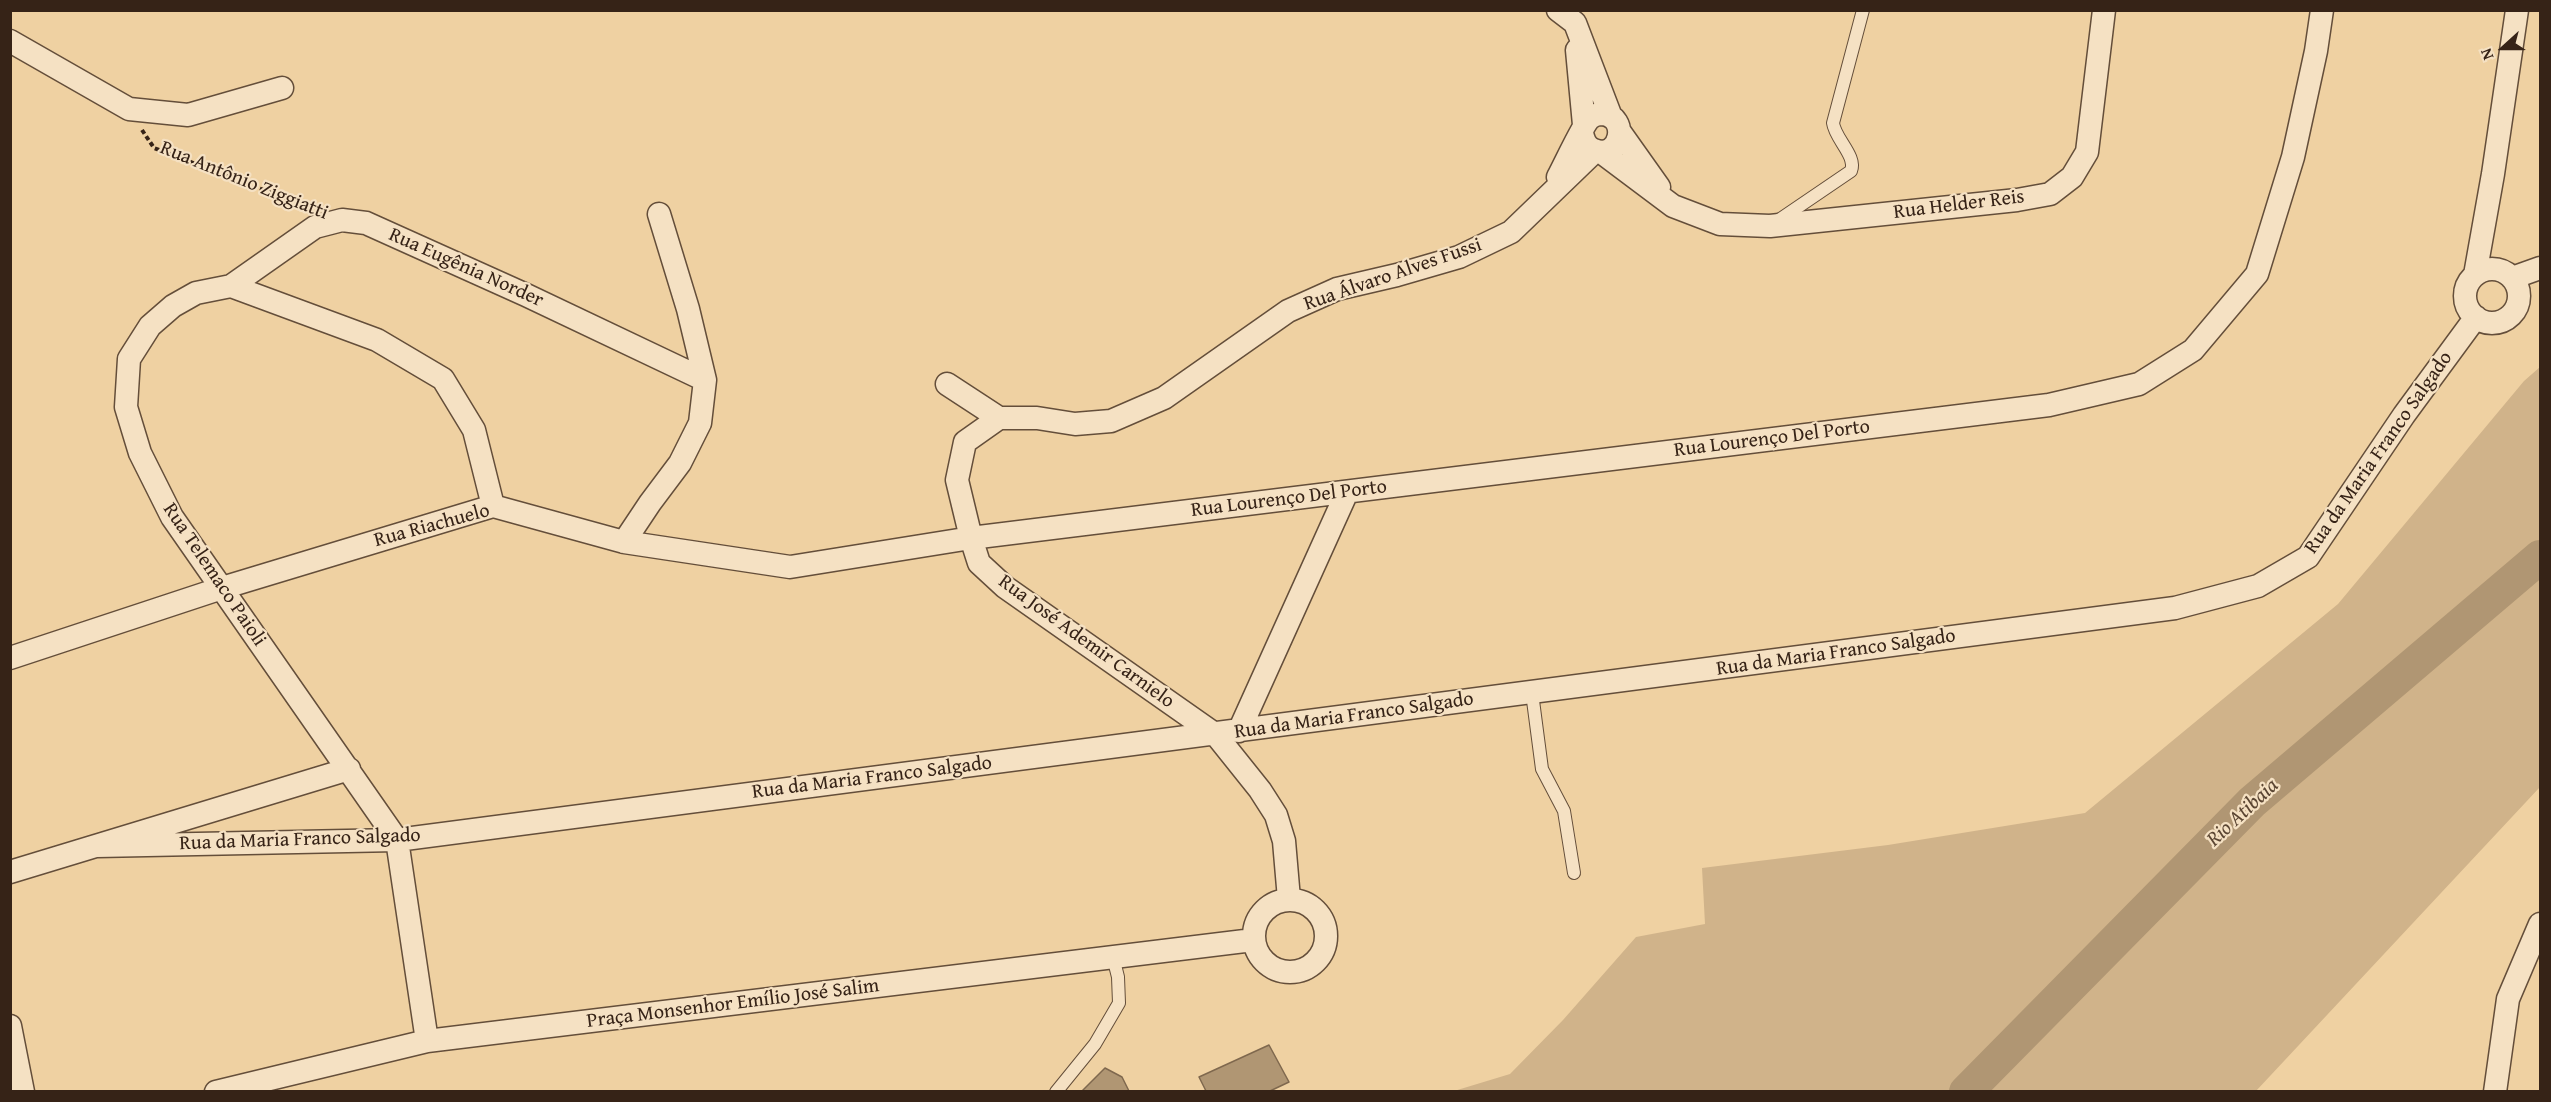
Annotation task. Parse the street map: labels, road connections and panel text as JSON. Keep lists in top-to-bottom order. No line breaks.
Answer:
{"streets":{"street":["Rua Antônio Ziggiatti","Rua Helder Reis","Rua Eugênia Norder","Rua Álvaro Alves Fussi","Rua Lourenço Del Porto","Rua da Maria Franco Salgado","Rua Riachuelo","Rua Telemaco Paioli","Rua José Ademir Carnielo","Praça Monsenhor Emílio José Salim"]},"crossings":[["Rua Helder Reis","Rua Álvaro Alves Fussi"],["Rua Eugênia Norder","Rua Telemaco Paioli"],["Rua Lourenço Del Porto","Rua Riachuelo"],["Rua Lourenço Del Porto","Rua José Ademir Carnielo"],["Rua da Maria Franco Salgado","Rua Telemaco Paioli"],["Rua da Maria Franco Salgado","Rua José Ademir Carnielo"],["Rua Riachuelo","Rua Telemaco Paioli"],["Rua Riachuelo","Rua José Ademir Carnielo"],["Rua Telemaco Paioli","Praça Monsenhor Emílio José Salim"],["Rua José Ademir Carnielo","Praça Monsenhor Emílio José Salim"]],"water":["Rio Atibaia"],"north":"left"}
